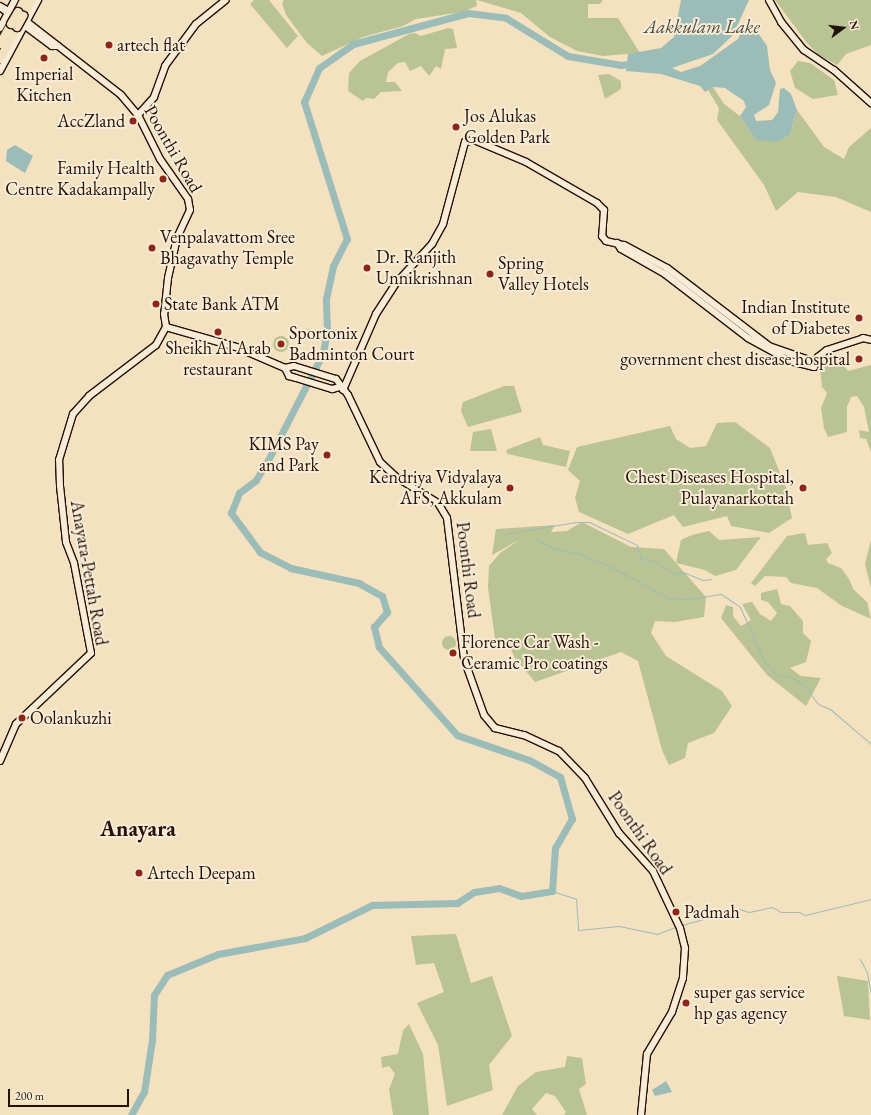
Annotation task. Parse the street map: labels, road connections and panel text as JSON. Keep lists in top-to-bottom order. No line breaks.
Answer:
{"streets":{"main road":["Poonthi Road","Anayara-Pettah Road"]},"crossings":[["Poonthi Road","Anayara-Pettah Road"]],"districts":["Anayara"],"water":["Aakkulam Lake"],"places":["artech flat","Imperial Kitchen","AccZland","Jos Alukas Golden Park","Family Health Centre Kadakampally","Venpalavattom Sree Bhagavathy Temple","Dr. Ranjith Unnikrishnan","Spring Valley Hotels","State Bank ATM","Indian Institute of Diabetes","Sheikh Al Arab restaurant","Sportonix Badminton Court","government chest disease hospital","KIMS Pay and Park","Kendriya Vidyalaya AFS, Akkulam","Chest Diseases Hospital, Pulayanarkottah","Florence Car Wash - Ceramic Pro coatings","Oolankuzhi","Artech Deepam","Padmah","super gas service hp gas agency"],"scale_bar":"200 m","north":"right"}
